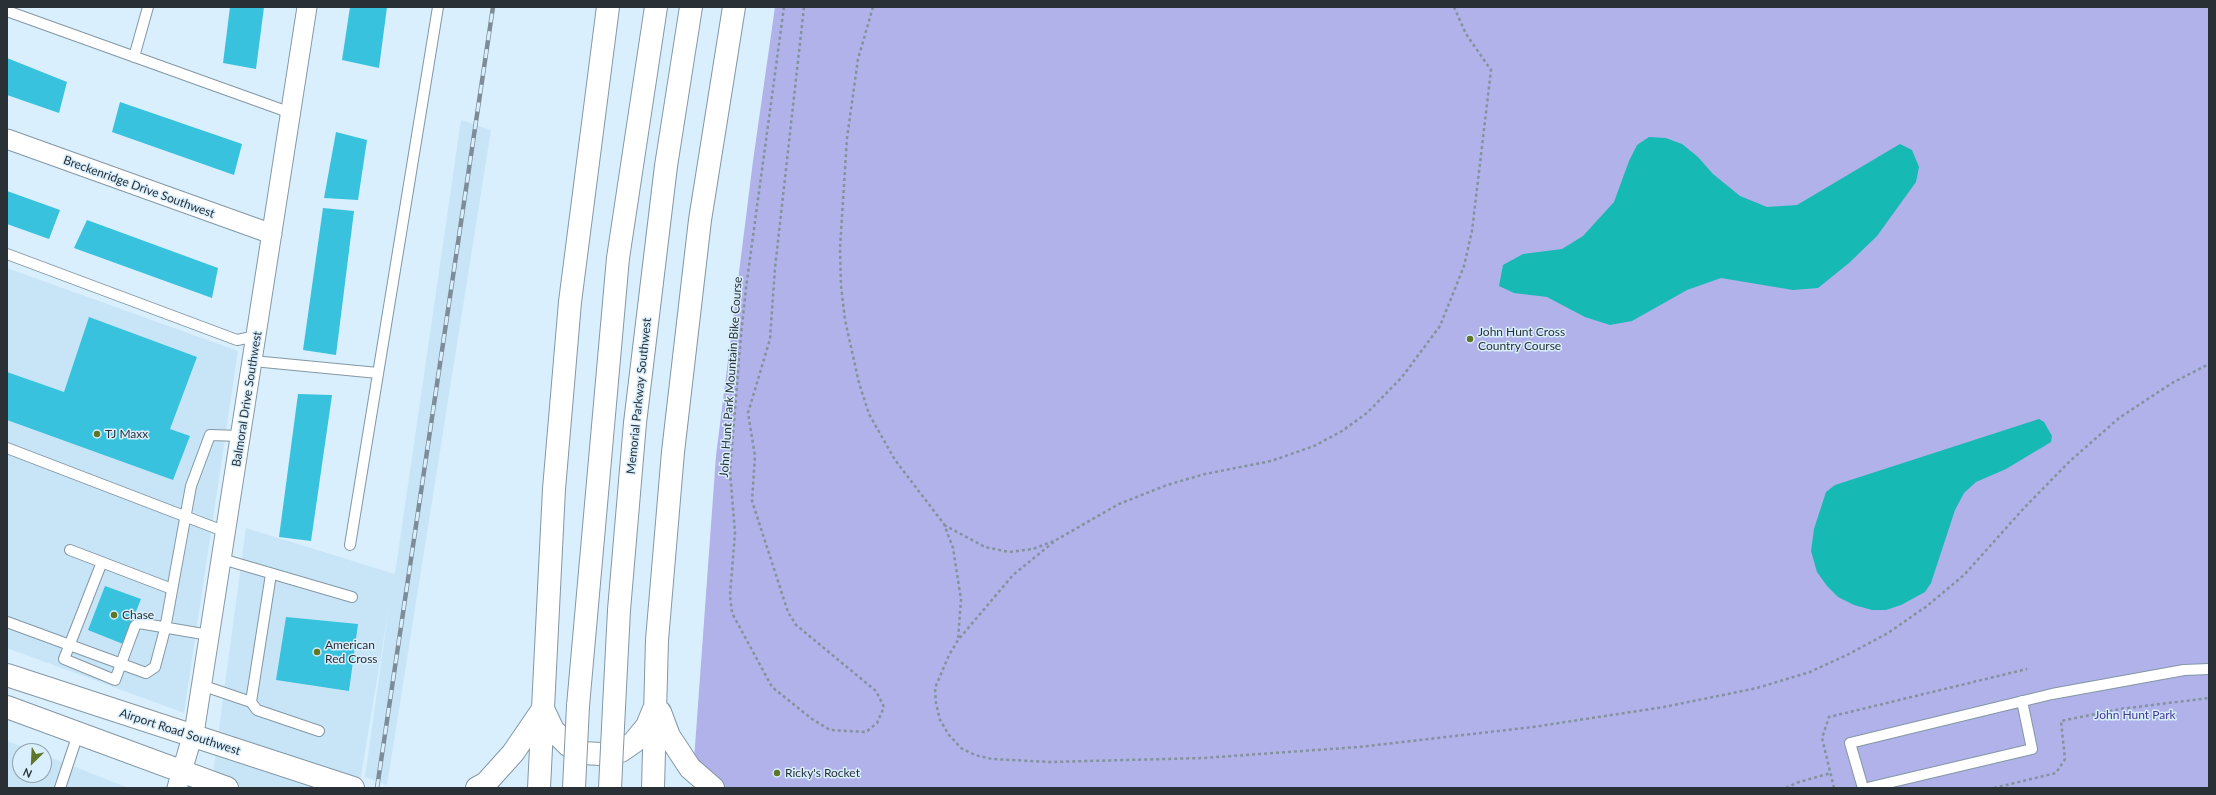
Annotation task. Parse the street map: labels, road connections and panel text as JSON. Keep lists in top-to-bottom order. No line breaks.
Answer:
{"streets":{"main road":["Memorial Parkway Southwest","Airport Road Southwest"],"street":["Breckenridge Drive Southwest","Balmoral Drive Southwest"],"path":["John Hunt Park Mountain Bike Course"]},"crossings":[["Breckenridge Drive Southwest","Balmoral Drive Southwest"],["Balmoral Drive Southwest","Airport Road Southwest"]],"parks":["John Hunt Park"],"places":["John Hunt Cross Country Course","TJ Maxx","Chase","American Red Cross","Ricky's Rocket"],"north":"bottom left"}
